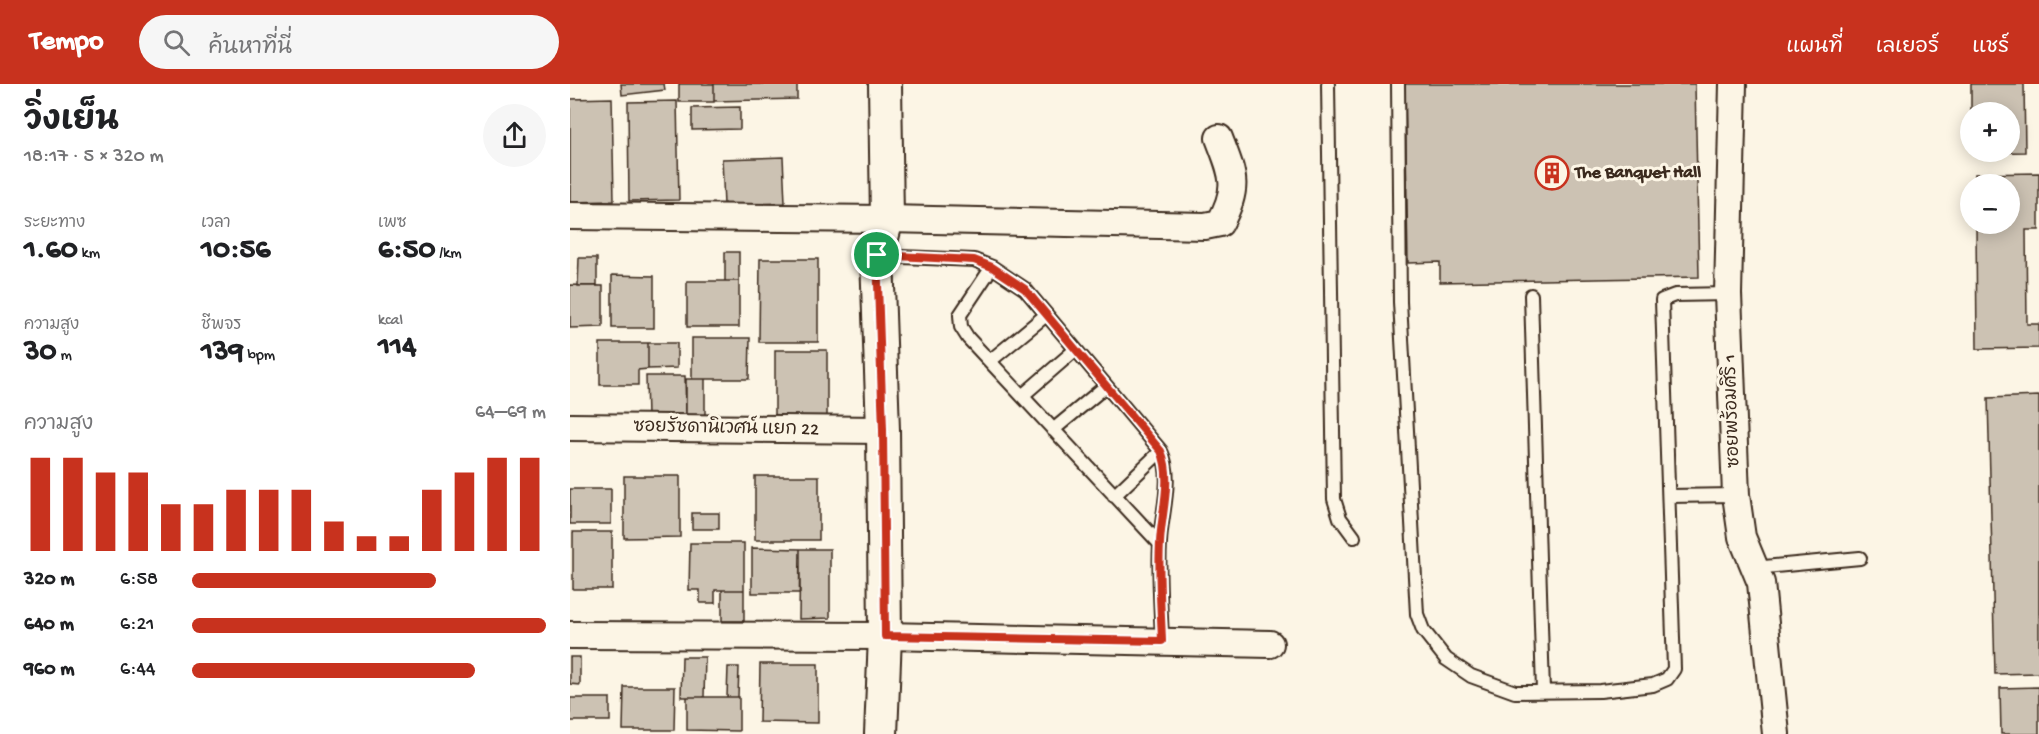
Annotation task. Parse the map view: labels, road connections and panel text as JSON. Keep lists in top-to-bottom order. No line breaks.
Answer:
{"streets":{"street":["ซอยพร้อมศิริ 1","ซอยรัชดานิเวศน์ แยก 22"]},"places":{"building":["The Banquet Hall"]},"page":{"header":"Tempo","search":"ค้นหาที่นี่","nav":["แผนที่","เลเยอร์","แชร์"],"heading":["วิ่งเย็น","18:17 · 5 × 320 m"],"map_buttons":["+","−"],"stats":[["ระยะทาง","1.60 km"],["เวลา","10:56"],["เพซ","6:50 /km"],["ความสูง","30 m"],["ชีพจร","139 bpm"],["kcal","114"]],"chart":["ความสูง","64–69 m"],"list":[{"name":"320 m","note":"6:58"},{"name":"640 m","note":"6:21"},{"name":"960 m","note":"6:44"}]}}
